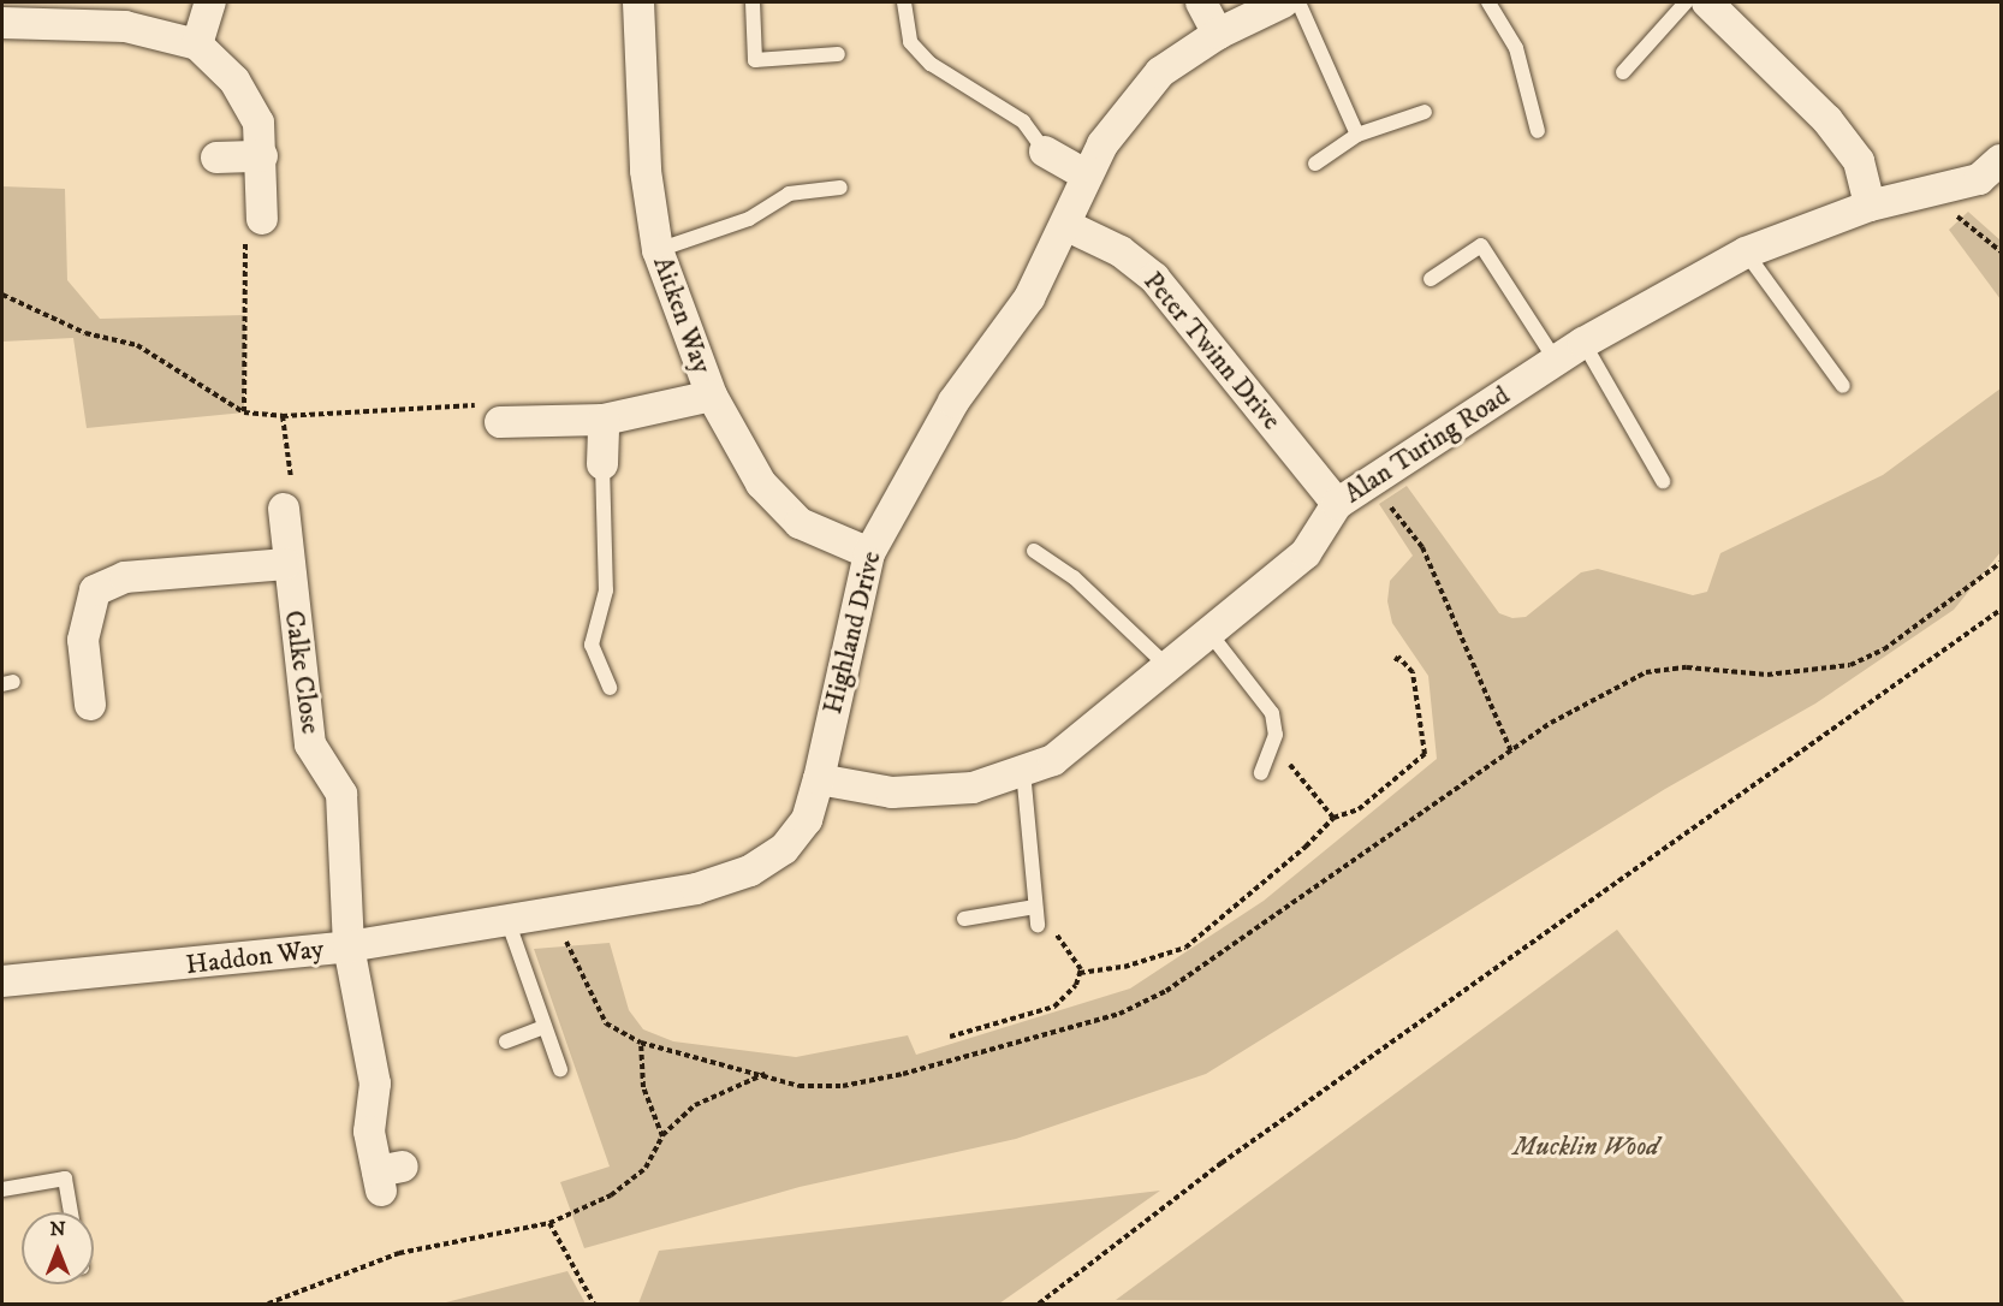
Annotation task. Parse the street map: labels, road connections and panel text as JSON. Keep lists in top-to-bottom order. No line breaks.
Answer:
{"streets":{"street":["Aitken Way","Peter Twinn Drive","Alan Turing Road","Highland Drive","Calke Close","Haddon Way"]},"crossings":[["Aitken Way","Highland Drive"],["Peter Twinn Drive","Alan Turing Road"],["Peter Twinn Drive","Highland Drive"],["Alan Turing Road","Highland Drive"],["Highland Drive","Haddon Way"],["Calke Close","Haddon Way"]],"parks":["Mucklin Wood"],"north":"top"}
